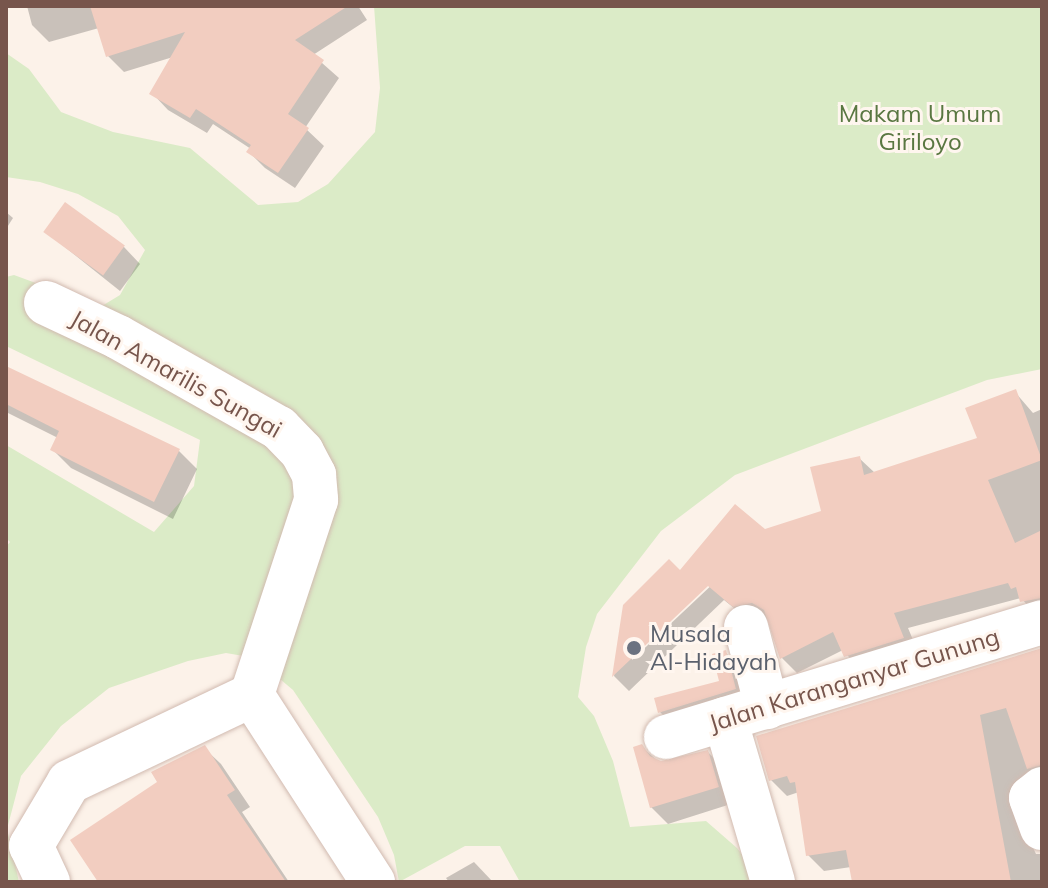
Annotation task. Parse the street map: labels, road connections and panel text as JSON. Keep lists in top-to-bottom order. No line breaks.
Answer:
{"streets":{"street":["Jalan Amarilis Sungai","Jalan Karanganyar Gunung"]},"parks":["Makam Umum Giriloyo"],"places":["Musala Al-Hidayah"]}
